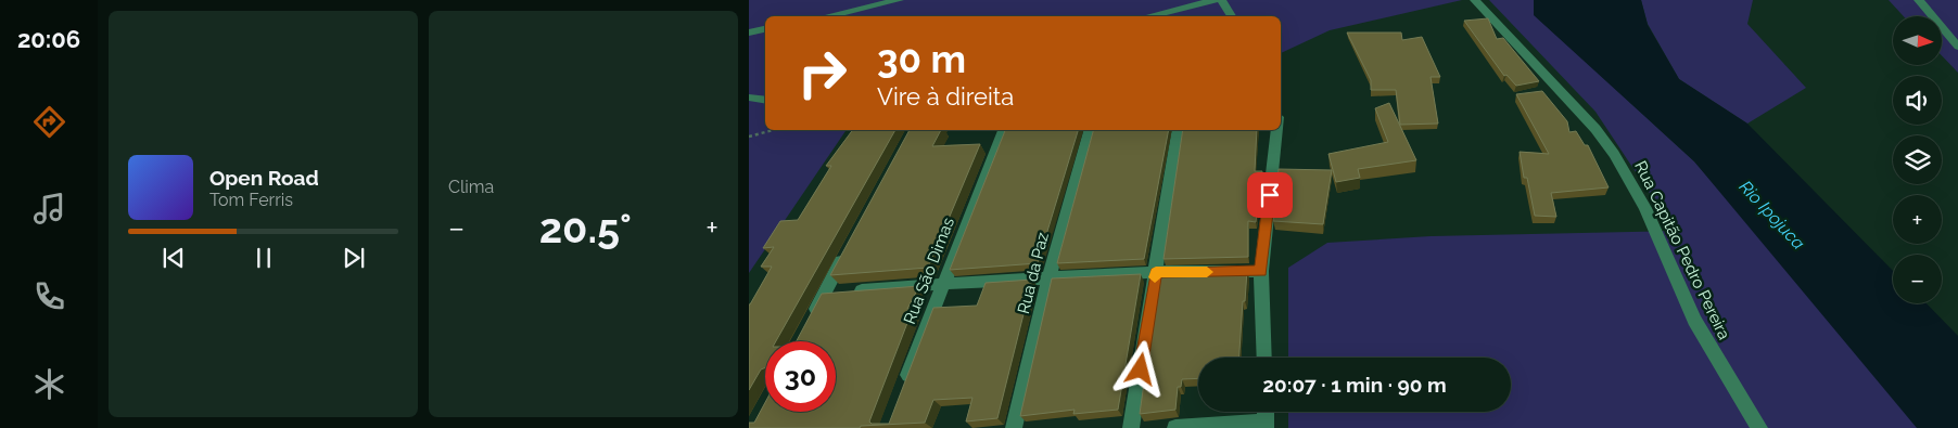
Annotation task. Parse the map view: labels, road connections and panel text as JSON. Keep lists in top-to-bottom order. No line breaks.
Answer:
{"streets":{"street":["Rua Capitão Pedro Pereira","Rua São Dimas","Rua da Paz"]},"water":["Rio Ipojuca"],"north":"right","page":{"tabs":"20:06","tile":"Clima","map_buttons":["+","−"],"turn":["30 m","Vire à direita"],"song":["Open Road","Tom Ferris"],"heat":["−","20.5°","+"],"limit":"30","trip":"20:07 · 1 min · 90 m"}}
